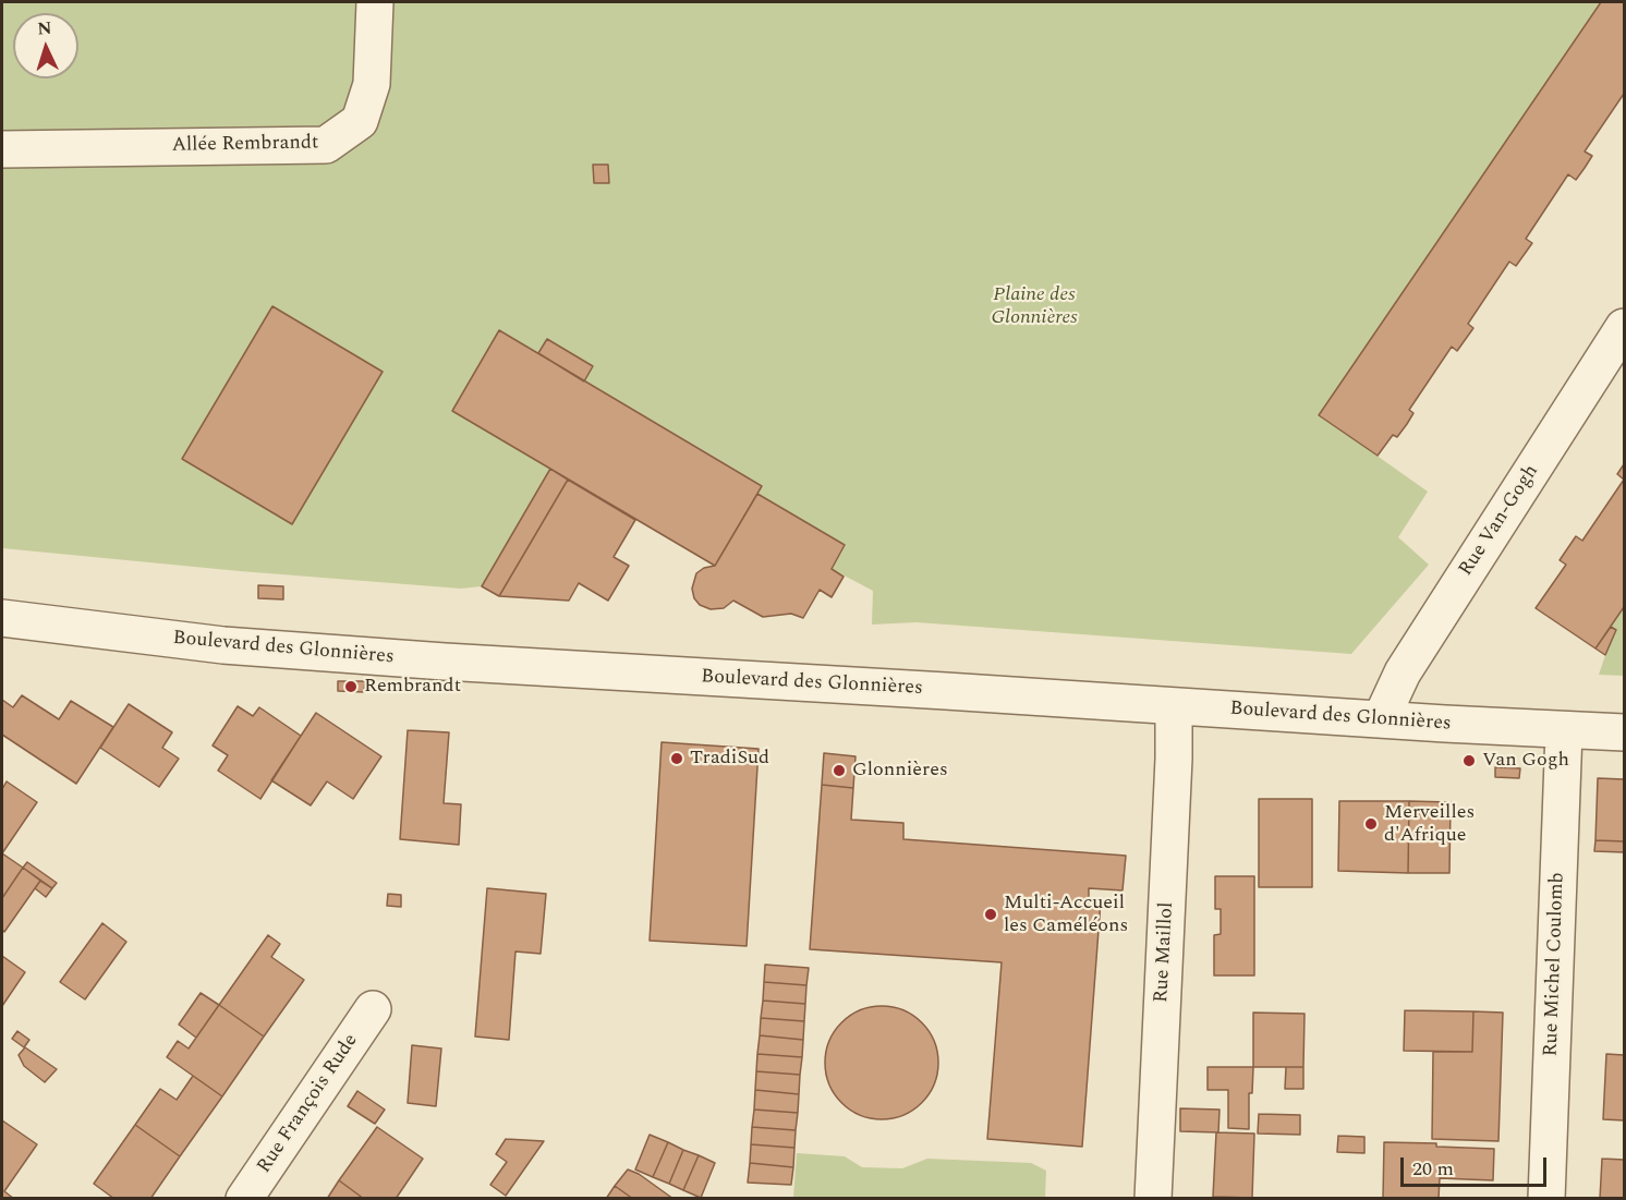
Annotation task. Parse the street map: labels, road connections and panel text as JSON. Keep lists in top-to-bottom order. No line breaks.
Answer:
{"streets":{"street":["Allée Rembrandt","Rue Van-Gogh","Boulevard des Glonnières","Rue Maillol","Rue Michel Coulomb","Rue François Rude"]},"crossings":[["Rue Van-Gogh","Boulevard des Glonnières"],["Boulevard des Glonnières","Rue Maillol"],["Boulevard des Glonnières","Rue Michel Coulomb"]],"parks":["Plaine des Glonnières"],"places":["Rembrandt","TradiSud","Van Gogh","Glonnières","Merveilles d'Afrique","Multi-Accueil les Caméléons"],"scale_bar":"20 m","north":"top"}
